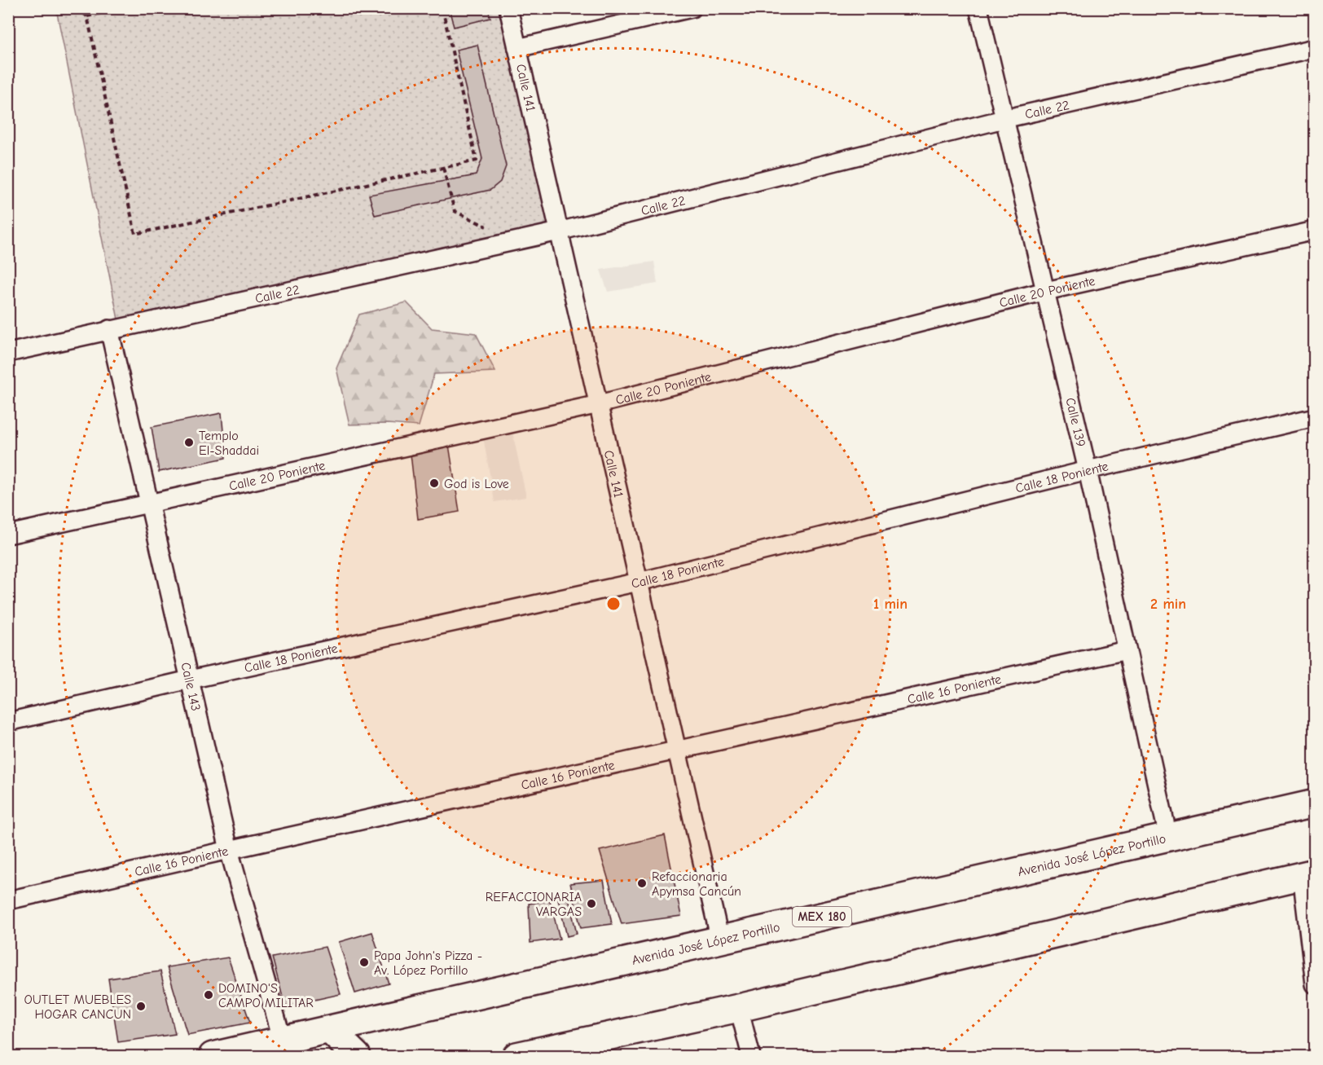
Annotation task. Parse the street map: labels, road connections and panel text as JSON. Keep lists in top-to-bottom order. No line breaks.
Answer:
{"streets":{"main road":["Avenida José López Portillo","MEX 180"],"street":["Calle 141","Calle 22","Calle 20 Poniente","Calle 139","Calle 18 Poniente","Calle 143","Calle 16 Poniente"]},"crossings":[["Calle 141","Calle 22"],["Calle 141","Calle 20 Poniente"],["Calle 141","Calle 18 Poniente"],["Calle 141","Calle 16 Poniente"],["Calle 141","Avenida José López Portillo"],["Calle 22","Calle 139"],["Calle 22","Calle 143"],["Calle 20 Poniente","Calle 139"],["Calle 20 Poniente","Calle 143"],["Calle 139","Calle 18 Poniente"],["Calle 139","Calle 16 Poniente"],["Calle 139","Avenida José López Portillo"],["Calle 18 Poniente","Calle 143"],["Calle 143","Calle 16 Poniente"],["Calle 143","Avenida José López Portillo"]],"places":["Templo El-Shaddai","God is Love","Refaccionaria Apymsa Cancún","REFACCIONARIA VARGAS","Papa John's Pizza - Av. López Portillo","DOMINO'S CAMPO MILITAR","OUTLET MUEBLES HOGAR CANCUN"],"rings":["1 min","2 min"]}
